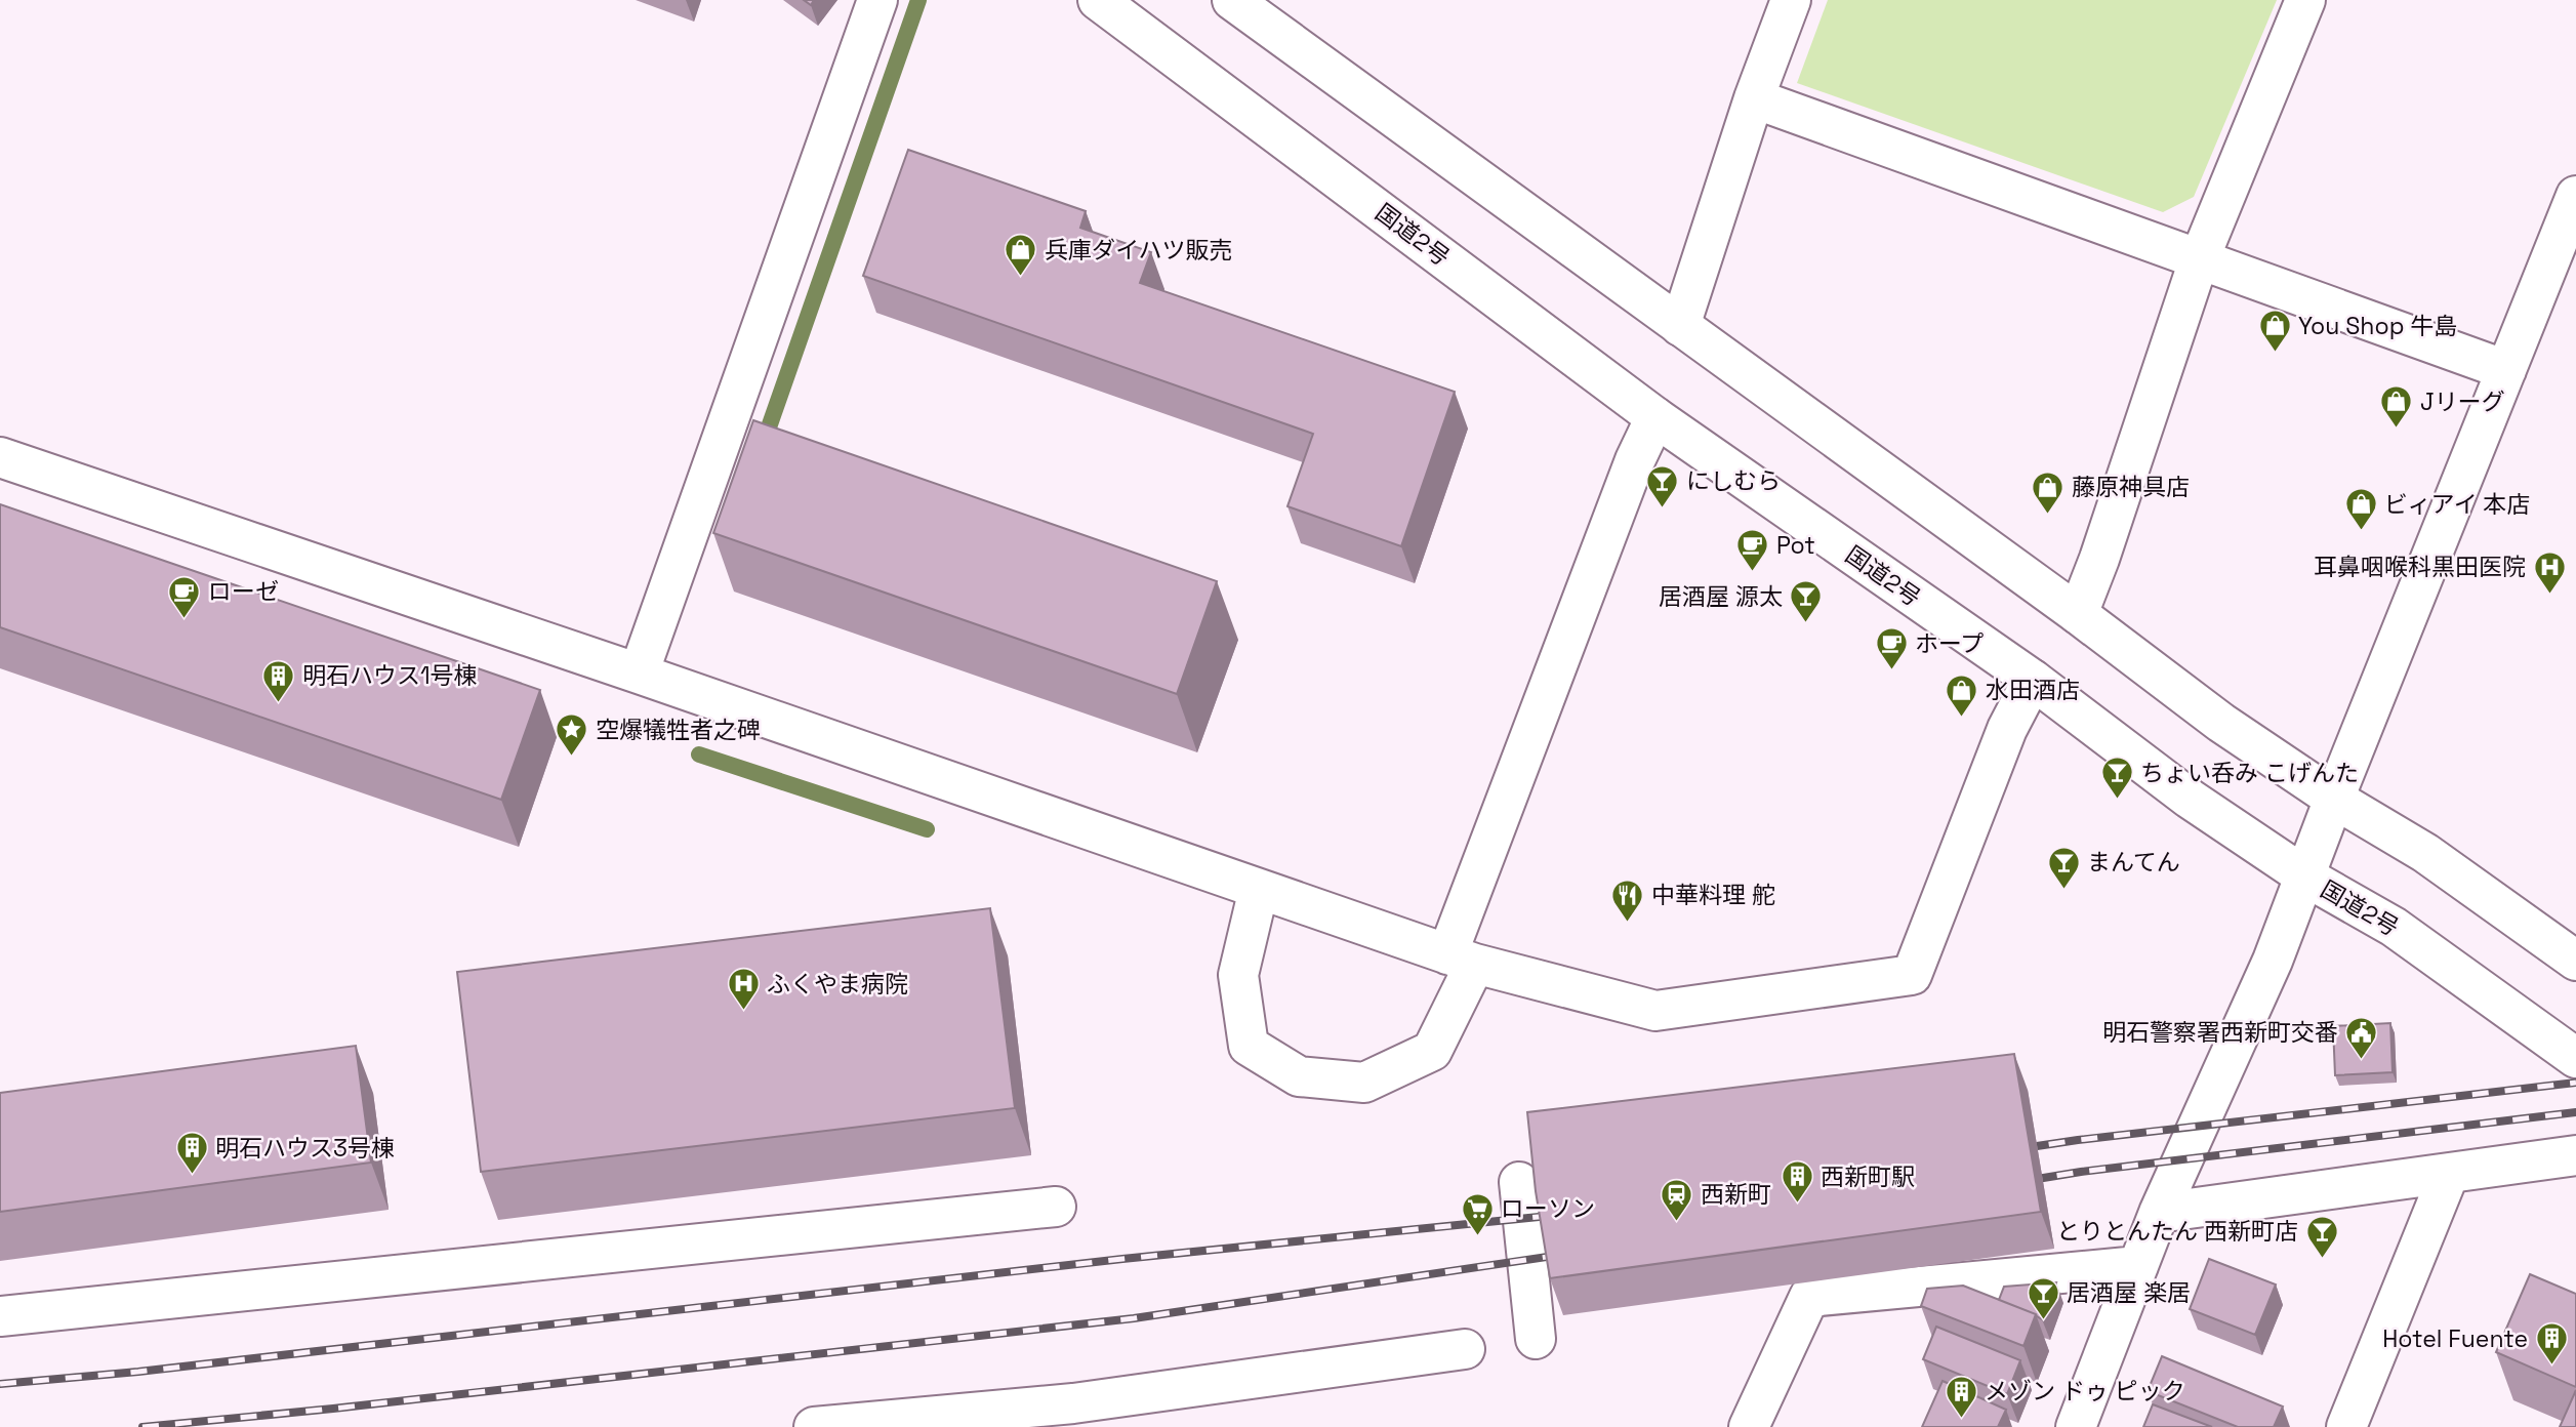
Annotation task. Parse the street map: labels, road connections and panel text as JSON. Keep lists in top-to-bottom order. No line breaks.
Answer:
{"streets":{"main road":["国道2号"]},"places":{"shop":["兵庫ダイハツ販売","You Shop 牛島","Jリーグ","藤原神具店","ビィアイ 本店","水田酒店"],"bar":["にしむら","居酒屋 源太","ちょい呑み こげんた","まんてん","とりとんたん 西新町店","居酒屋 楽居"],"cafe":["Pot","ローゼ","ホープ"],"hospital":["耳鼻咽喉科黒田医院","ふくやま病院"],"building":["明石ハウス1号棟","明石ハウス3号棟","西新町駅","Hotel Fuente","メゾン ドゥ ピック"],"place":["空爆犠牲者之碑"],"restaurant":["中華料理 舵"],"public building":["明石警察署西新町交番"],"station":["西新町"],"supermarket":["ローソン"]}}
